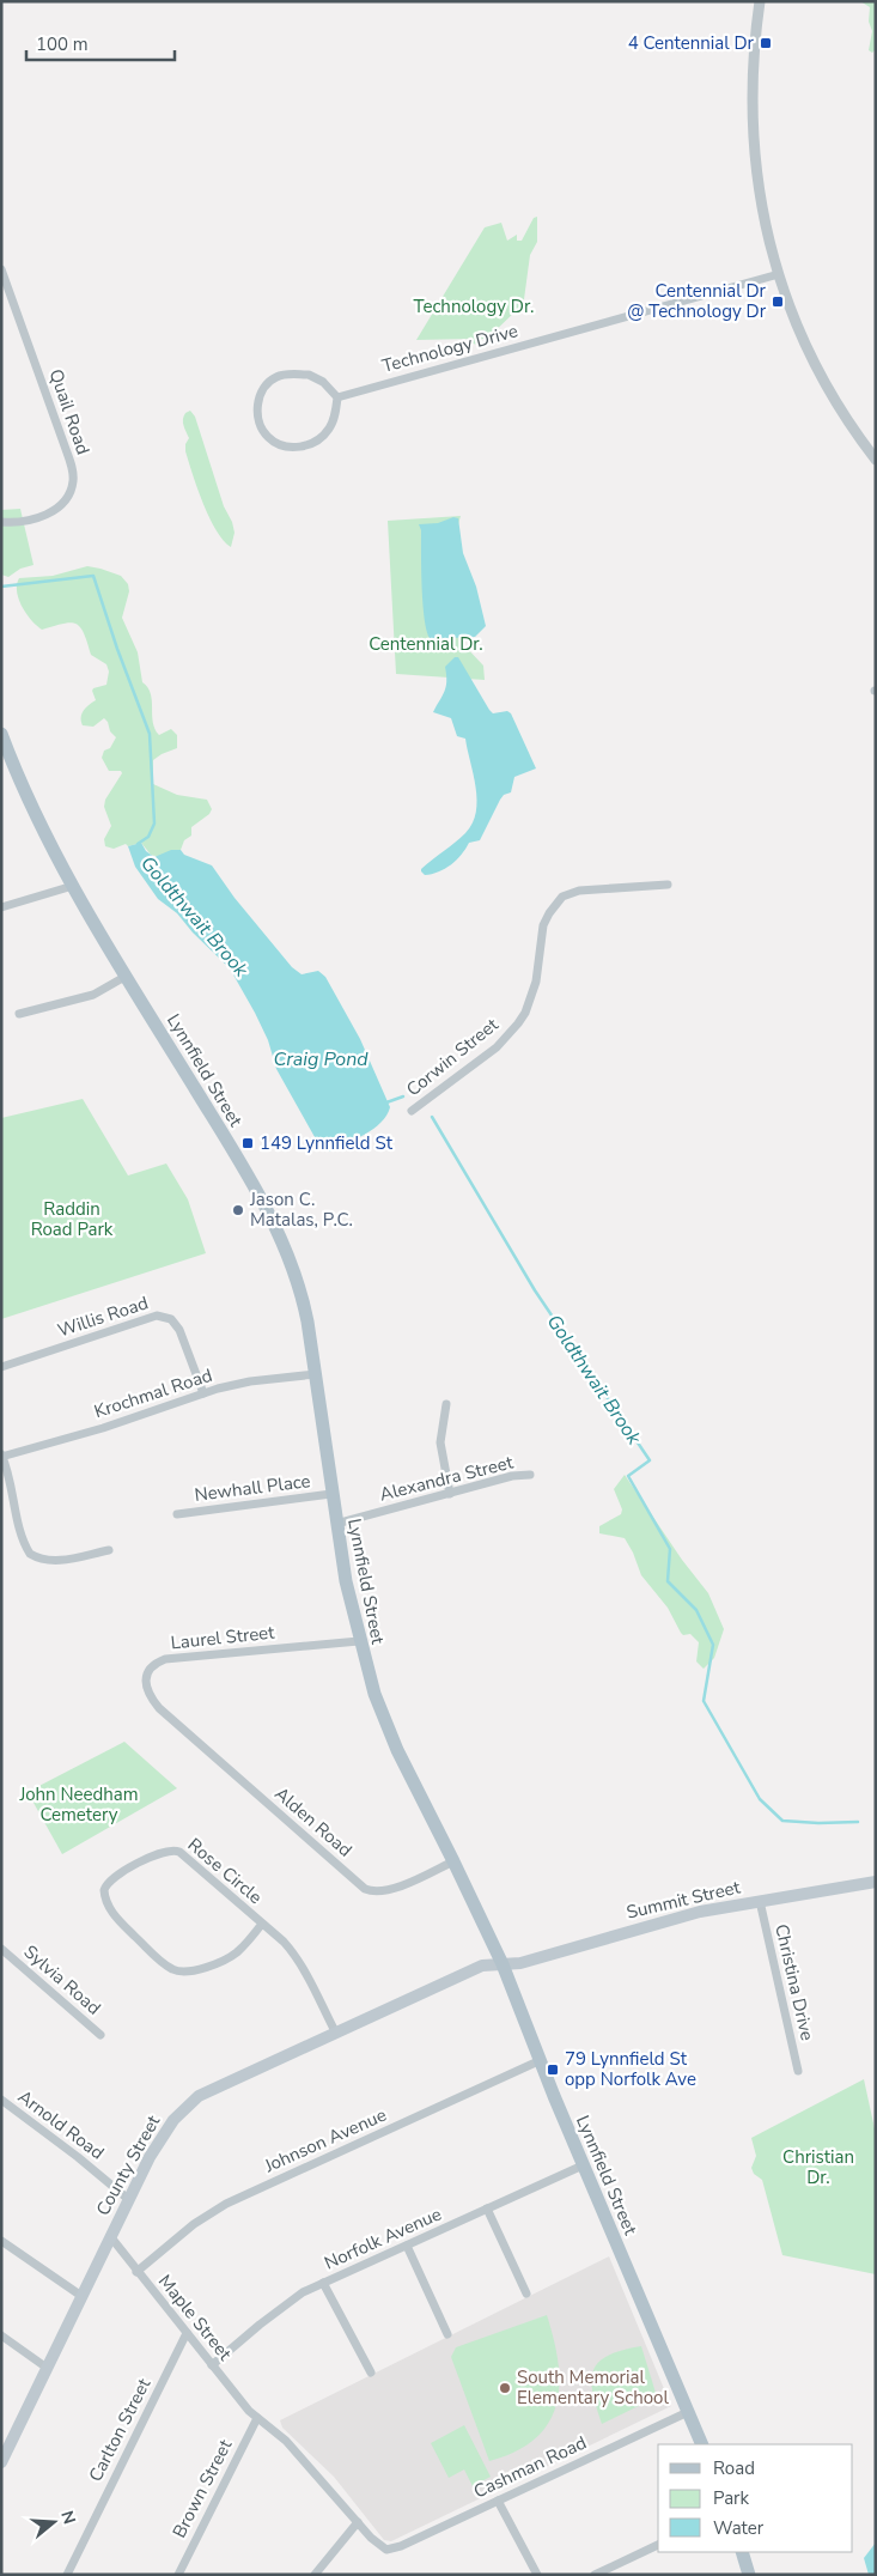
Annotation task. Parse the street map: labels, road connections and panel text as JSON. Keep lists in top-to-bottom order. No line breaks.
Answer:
{"streets":{"main road":["Lynnfield Street","Summit Street","County Street"],"street":["Technology Drive","Quail Road","Corwin Street","Willis Road","Krochmal Road","Alexandra Street","Newhall Place","Laurel Street","Alden Road","Rose Circle","Sylvia Road","Christina Drive","Arnold Road","Johnson Avenue","Norfolk Avenue","Maple Street","Carlton Street","Cashman Road","Brown Street"]},"crossings":[["Lynnfield Street","Krochmal Road"],["Lynnfield Street","Alexandra Street"],["Lynnfield Street","Newhall Place"],["Lynnfield Street","Laurel Street"],["Lynnfield Street","Alden Road"],["Lynnfield Street","Summit Street"],["Lynnfield Street","Johnson Avenue"],["Lynnfield Street","County Street"],["Lynnfield Street","Norfolk Avenue"],["Lynnfield Street","Cashman Road"],["Willis Road","Krochmal Road"],["Laurel Street","Alden Road"],["Rose Circle","County Street"],["Summit Street","Christina Drive"],["Summit Street","County Street"],["Arnold Road","County Street"],["Johnson Avenue","Maple Street"],["County Street","Maple Street"],["Norfolk Avenue","Maple Street"],["Maple Street","Carlton Street"],["Maple Street","Cashman Road"],["Maple Street","Brown Street"]],"water":["Goldthwait Brook","Craig Pond"],"parks":["Technology Dr.","Centennial Dr.","Raddin Road Park","John Needham Cemetery","Christian Dr."],"places":{"transit":["4 Centennial Dr","Centennial Dr @ Technology Dr","149 Lynnfield St","79 Lynnfield St opp Norfolk Ave"],"other":["Jason C. Matalas, P.C.","South Memorial Elementary School"]},"legend":["Road","Park","Water"],"scale_bar":"100 m","north":"right"}
